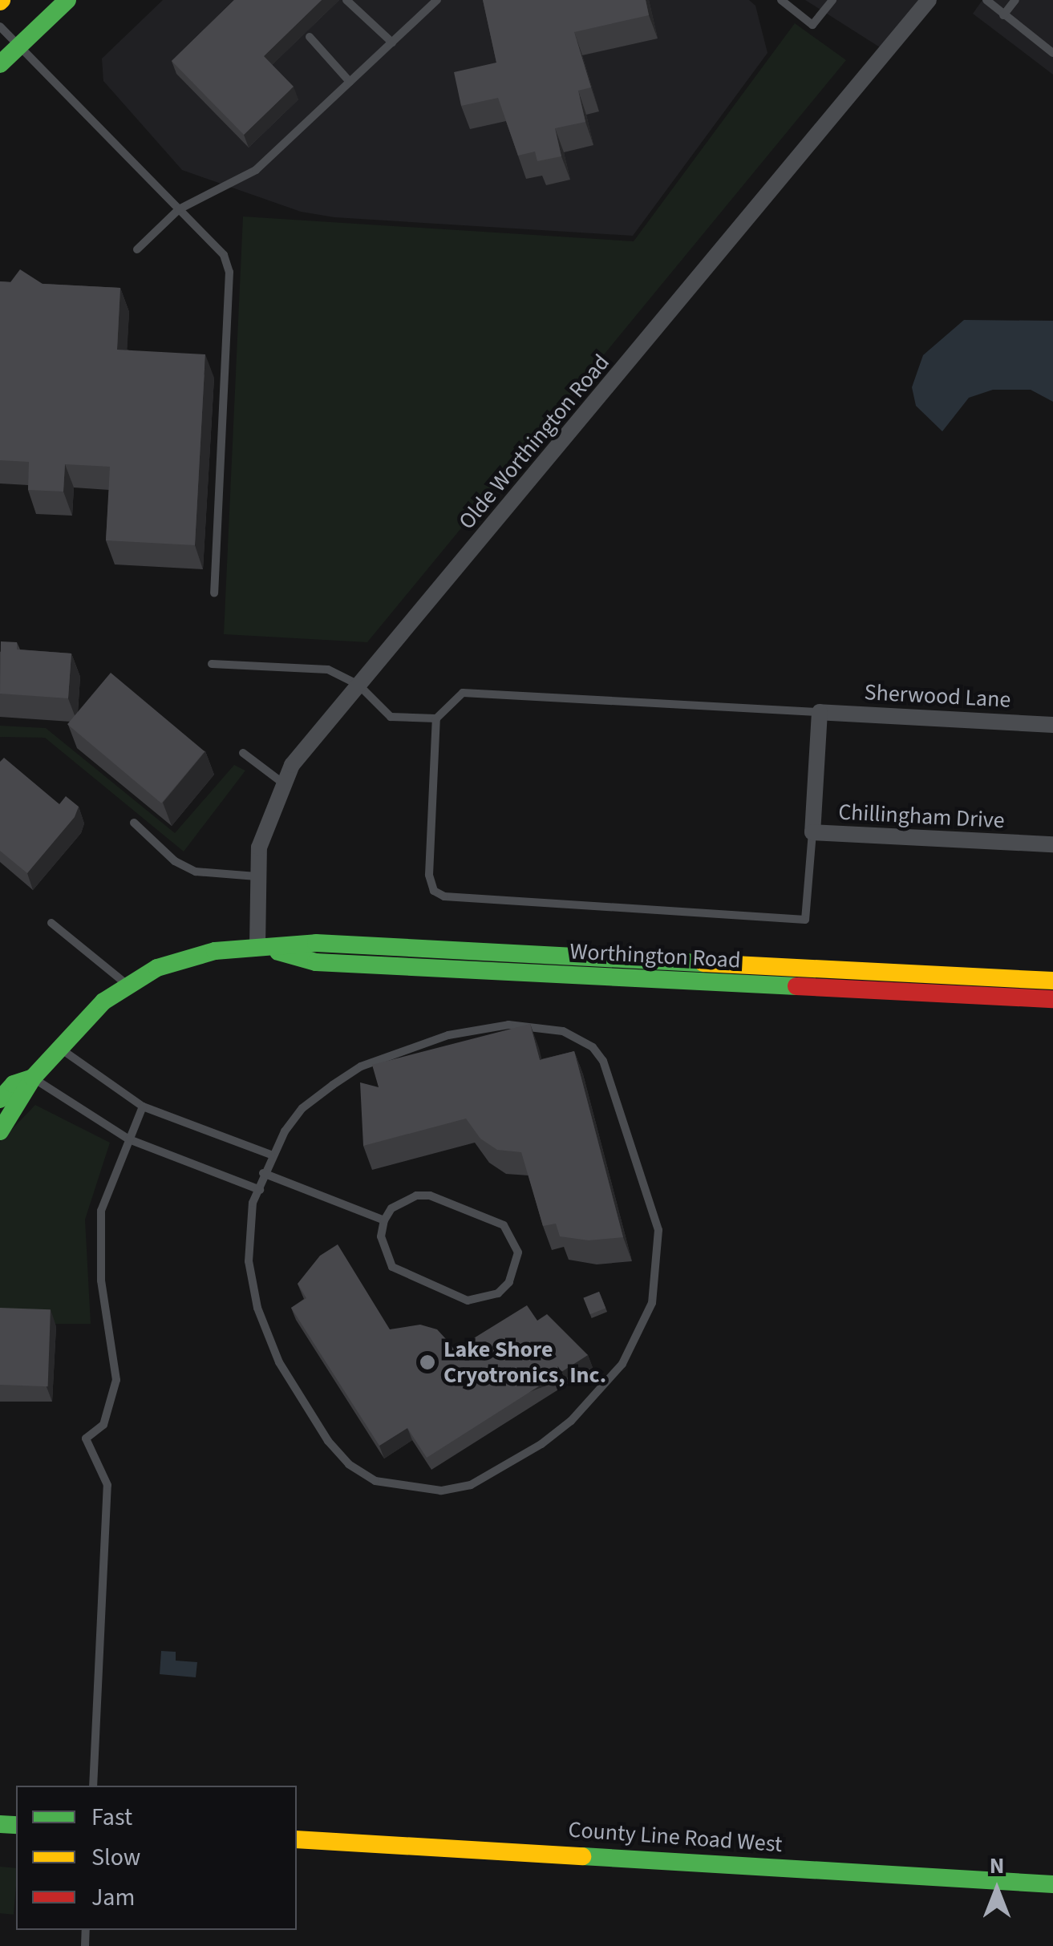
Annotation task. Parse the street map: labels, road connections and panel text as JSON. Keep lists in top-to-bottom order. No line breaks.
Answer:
{"streets":{"street":["Olde Worthington Road","Sherwood Lane","Chillingham Drive","Worthington Road","County Line Road West"]},"crossings":[["Olde Worthington Road","Worthington Road"],["Sherwood Lane","Chillingham Drive"]],"places":["Lake Shore Cryotronics, Inc."],"legend":["Fast","Slow","Jam"],"north":"top"}
